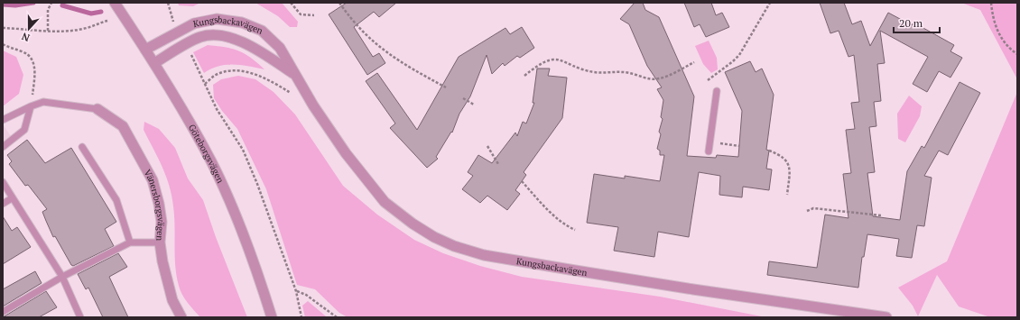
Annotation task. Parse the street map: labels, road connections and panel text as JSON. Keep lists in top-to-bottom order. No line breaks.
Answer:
{"streets":{"street":["Kungsbackavägen","Göteborgsvägen","Vänersborgsvägen"]},"crossings":[["Kungsbackavägen","Göteborgsvägen"]],"scale_bar":"20 m","north":"bottom"}
